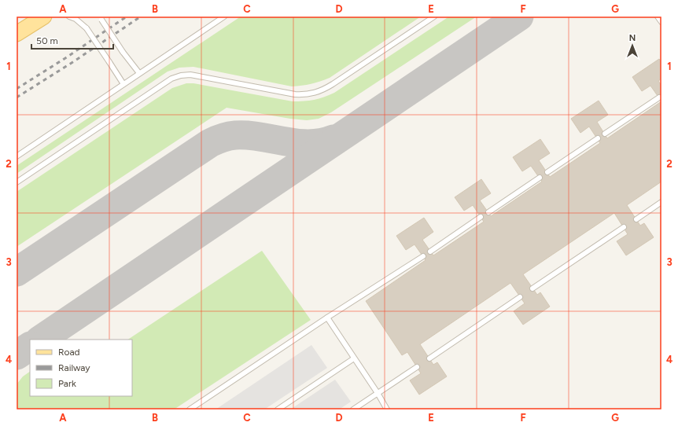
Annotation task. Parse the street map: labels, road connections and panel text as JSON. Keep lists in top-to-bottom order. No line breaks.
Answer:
{"legend":["Road","Railway","Park"],"scale_bar":"50 m","north":"top","grid":{"columns":["A","B","C","D","E","F","G"],"rows":["1","2","3","4"]}}
